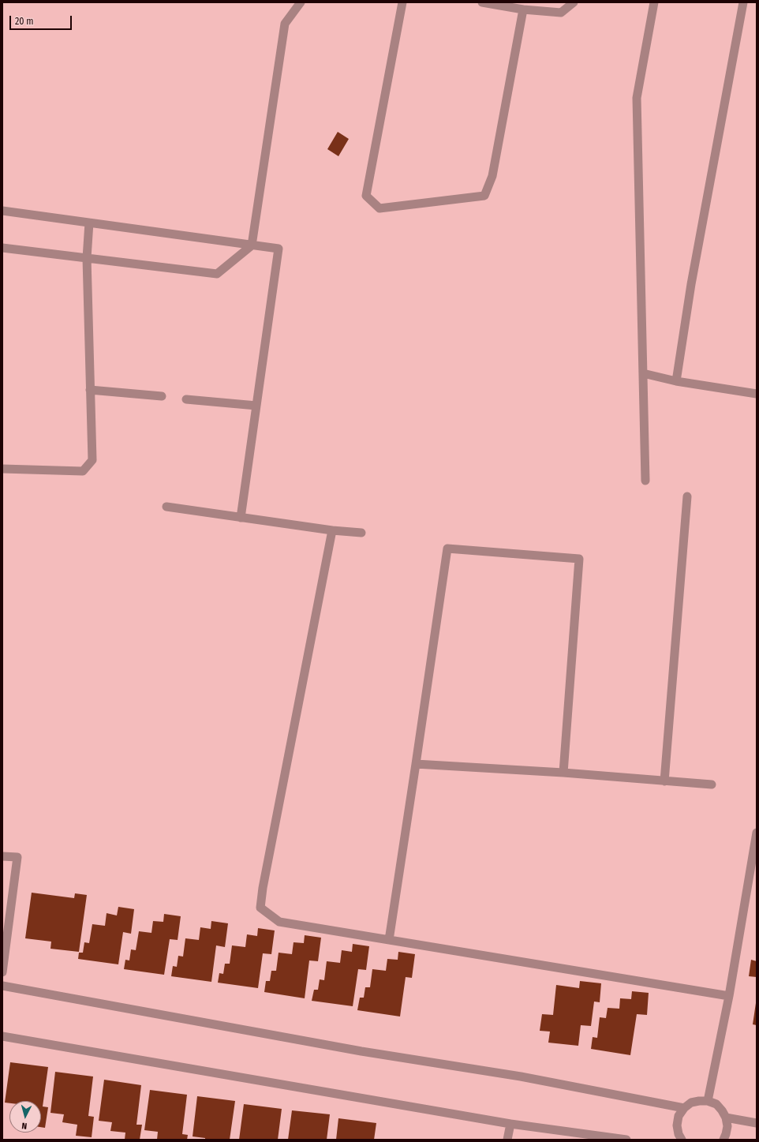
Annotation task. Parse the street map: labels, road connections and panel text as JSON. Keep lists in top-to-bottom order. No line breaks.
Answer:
{"scale_bar":"20 m","north":"bottom"}
